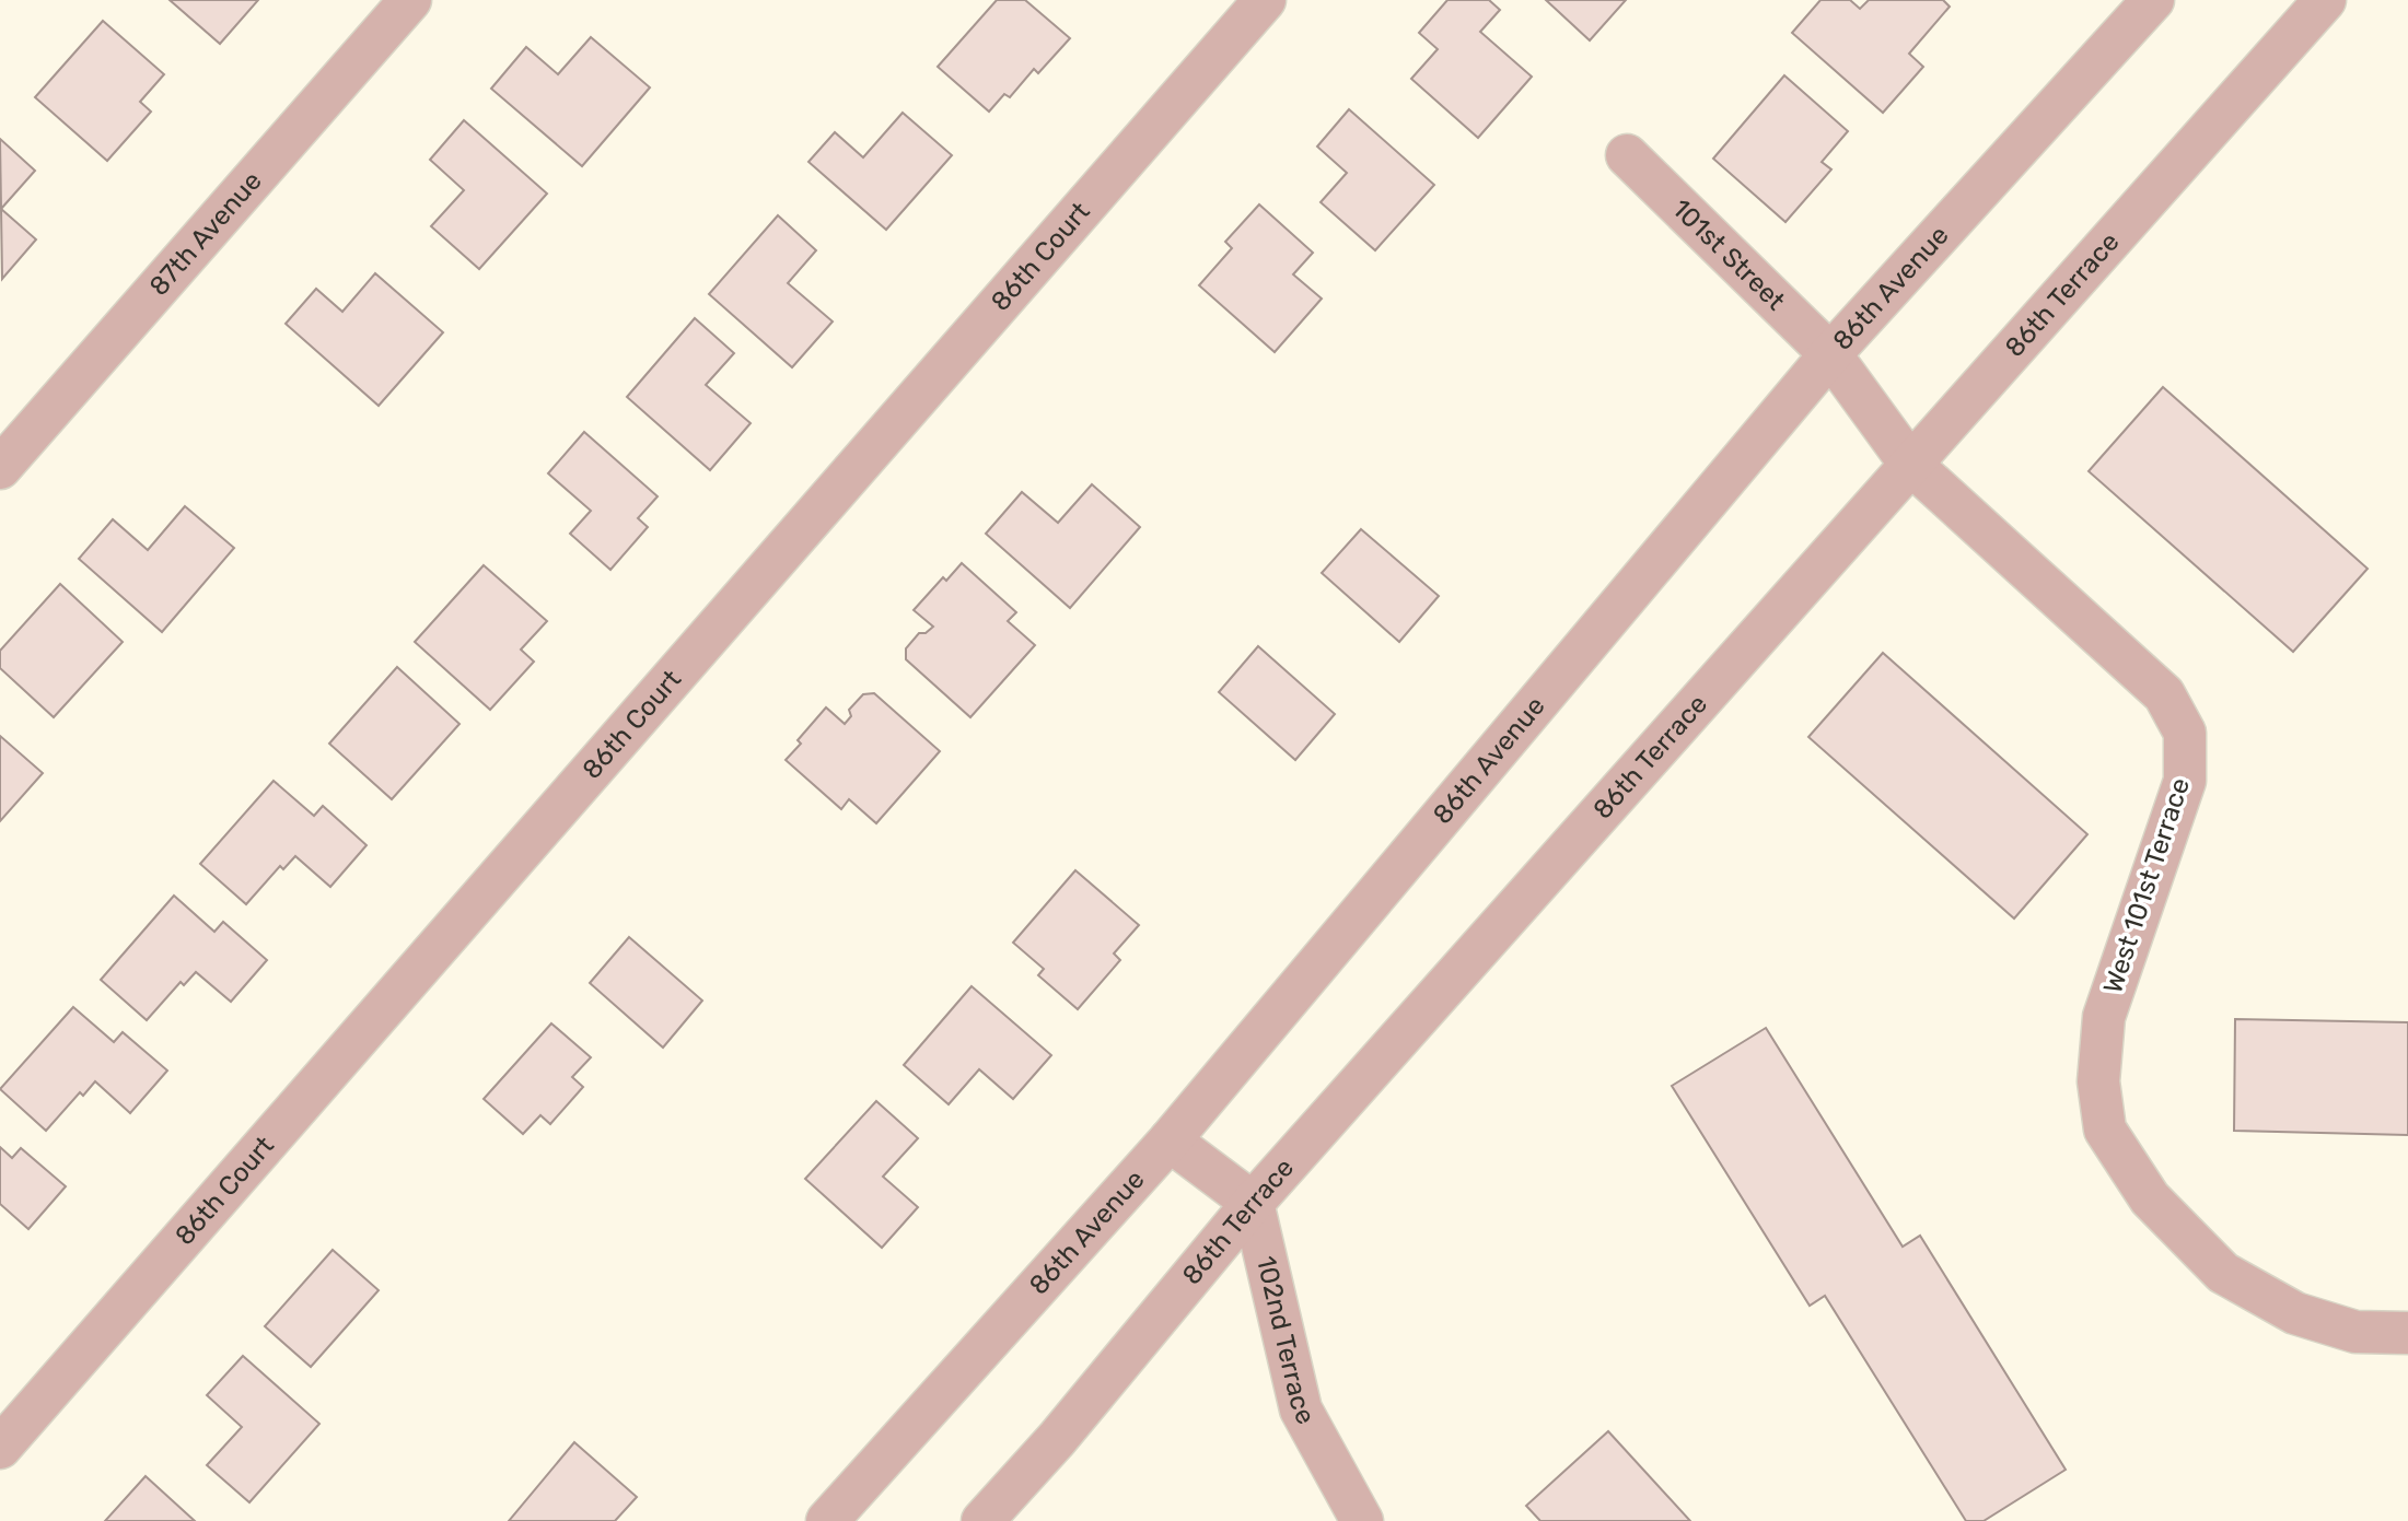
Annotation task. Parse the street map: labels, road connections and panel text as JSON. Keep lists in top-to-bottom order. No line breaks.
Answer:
{"streets":{"street":["87th Avenue","101st Street","86th Court","86th Avenue","86th Terrace","West 101st Terrace","102nd Terrace"]},"crossings":[["101st Street","86th Avenue"],["101st Street","West 101st Terrace"],["86th Avenue","West 101st Terrace"],["86th Terrace","West 101st Terrace"],["86th Terrace","102nd Terrace"]]}
